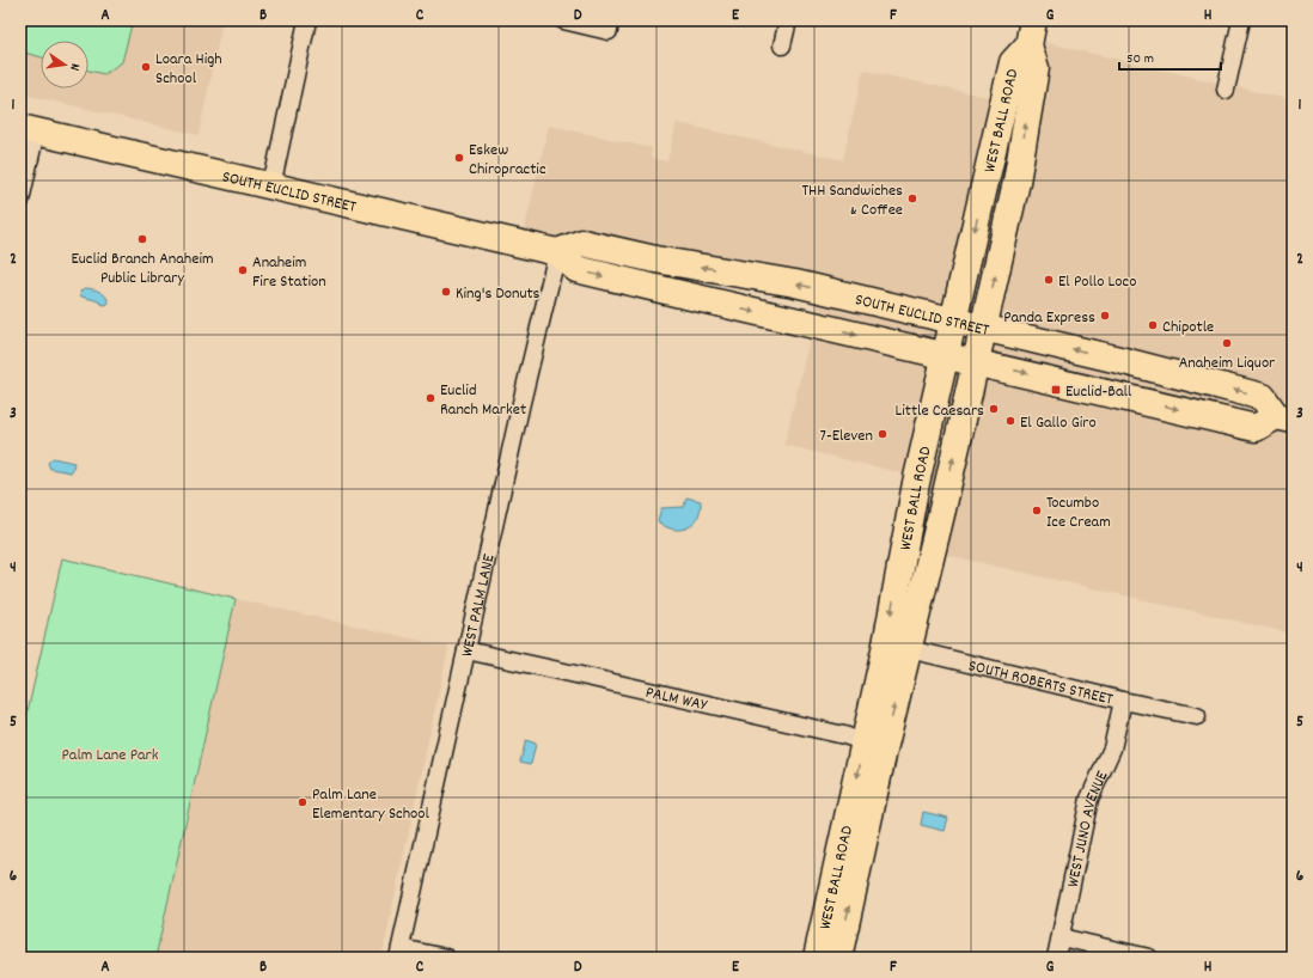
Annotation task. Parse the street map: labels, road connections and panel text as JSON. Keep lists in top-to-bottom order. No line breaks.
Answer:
{"streets":{"main road":["WEST BALL ROAD","SOUTH EUCLID STREET"],"street":["WEST PALM LANE","SOUTH ROBERTS STREET","PALM WAY","WEST JUNO AVENUE"]},"crossings":[["WEST BALL ROAD","SOUTH EUCLID STREET"],["WEST BALL ROAD","SOUTH ROBERTS STREET"],["WEST BALL ROAD","PALM WAY"],["SOUTH EUCLID STREET","WEST PALM LANE"],["WEST PALM LANE","PALM WAY"],["SOUTH ROBERTS STREET","WEST JUNO AVENUE"]],"parks":["Palm Lane Park"],"places":{"other":["Loara High School","Eskew Chiropractic","THH Sandwiches & Coffee","Euclid Branch Anaheim Public Library","Anaheim Fire Station","El Pollo Loco","King's Donuts","Panda Express","Chipotle","Anaheim Liquor","Euclid Ranch Market","Little Caesars","El Gallo Giro","7-Eleven","Tocumbo Ice Cream","Palm Lane Elementary School"],"transit":["Euclid-Ball"]},"scale_bar":"50 m","north":"right","grid":{"columns":["A","B","C","D","E","F","G","H"],"rows":["1","2","3","4","5","6"]}}
